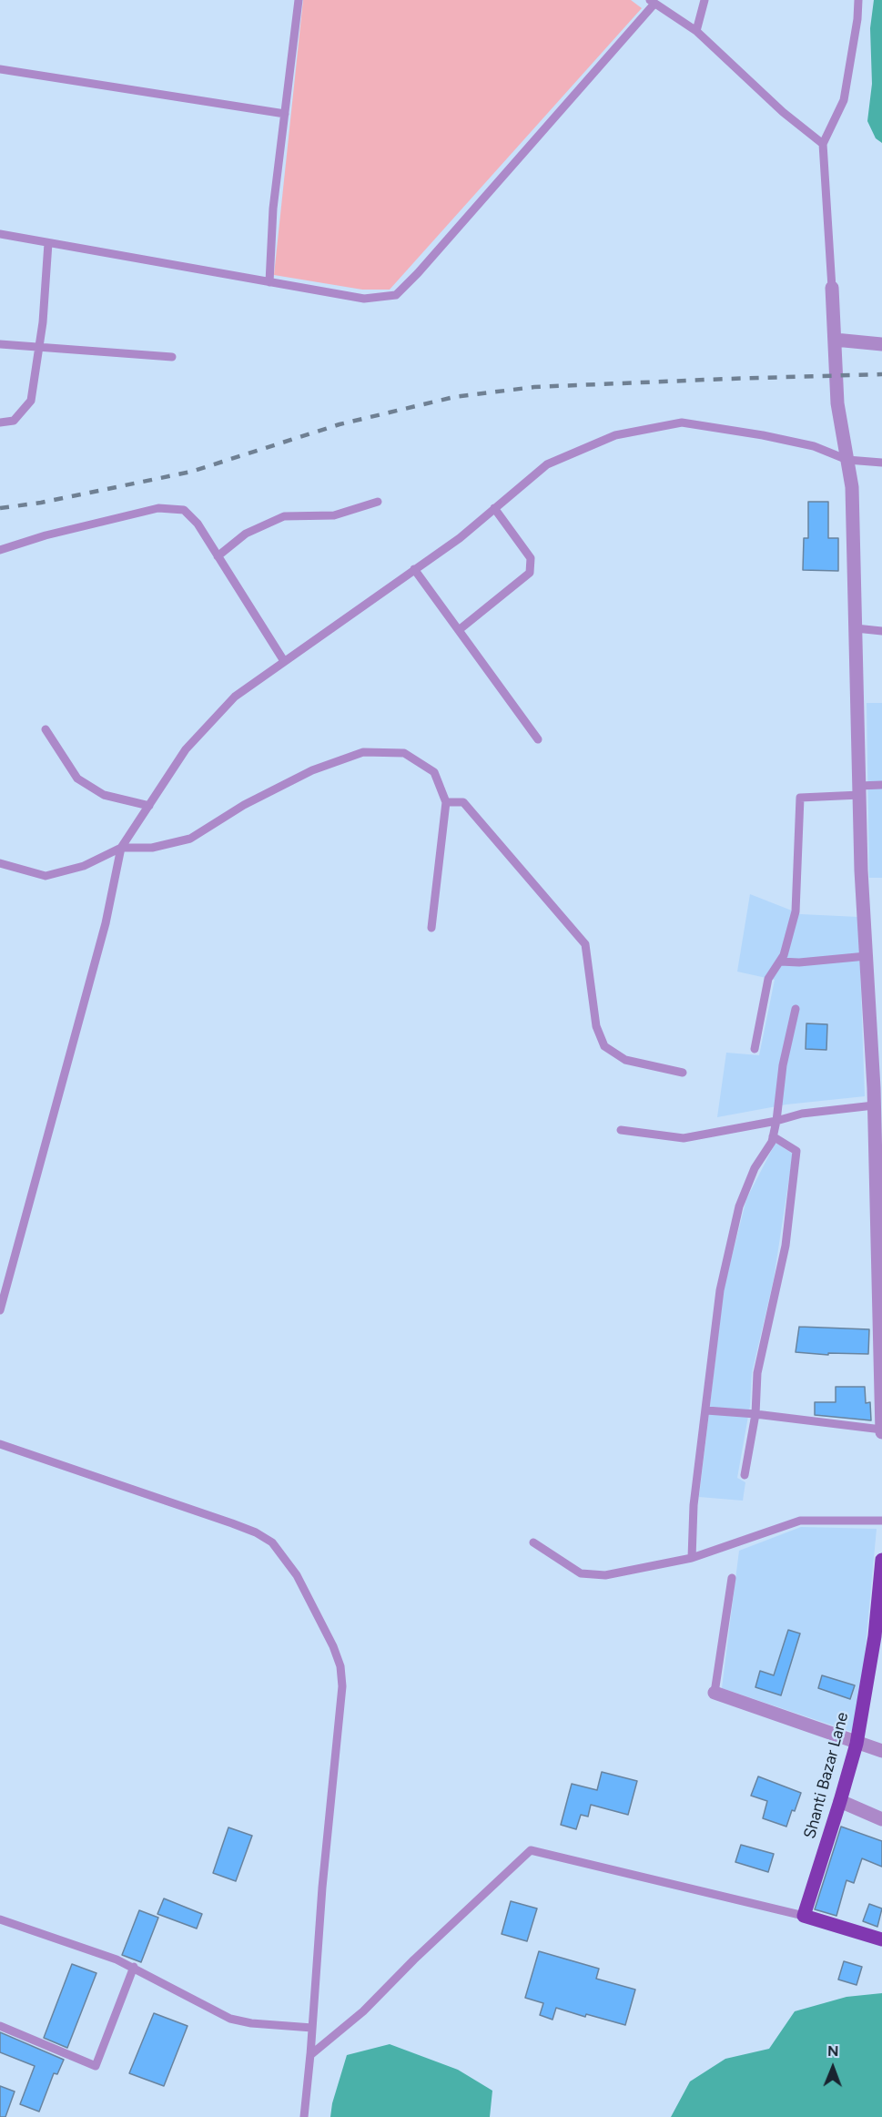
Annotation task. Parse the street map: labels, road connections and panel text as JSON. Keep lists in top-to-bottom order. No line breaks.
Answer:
{"streets":{"main road":["Shanti Bazar Lane"]},"north":"top"}
